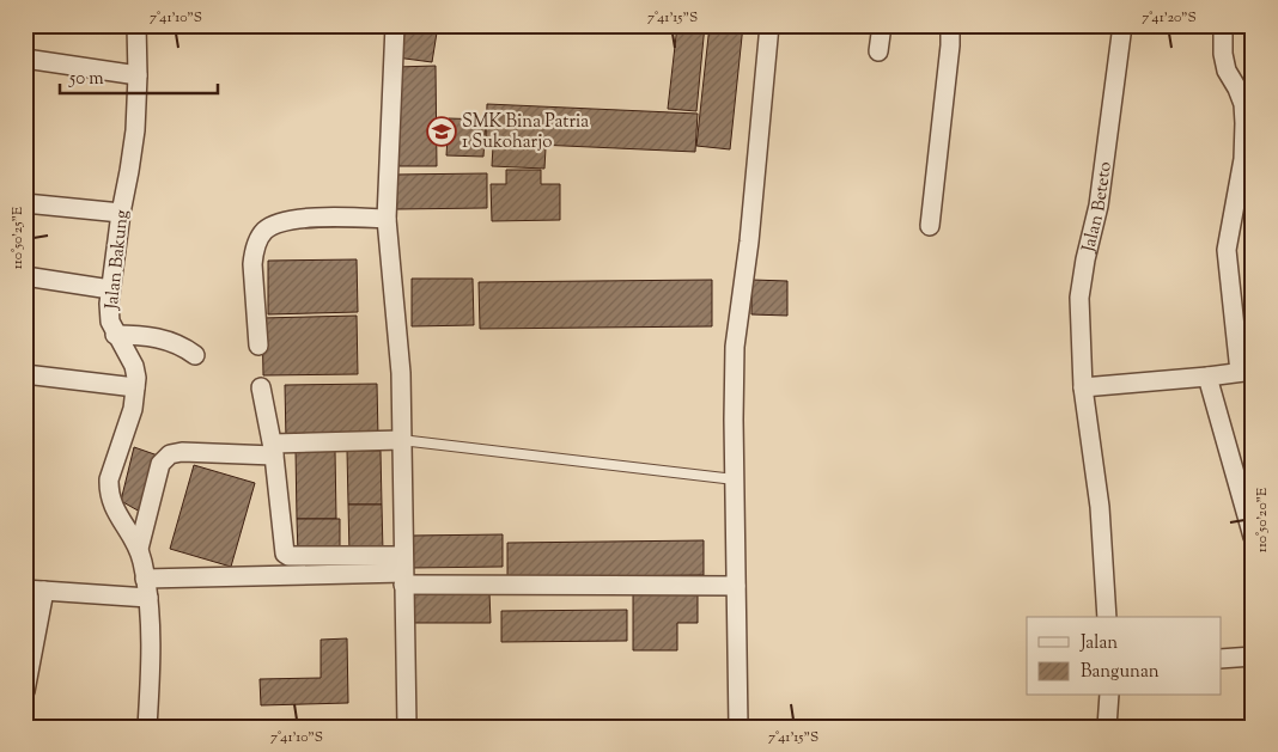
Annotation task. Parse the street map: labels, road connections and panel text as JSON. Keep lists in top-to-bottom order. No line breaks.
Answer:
{"streets":{"street":["Jalan Beteto","Jalan Bakung"]},"places":{"school or university":["SMK Bina Patria 1 Sukoharjo"]},"legend":["Jalan","Bangunan"],"scale_bar":"50 m","coordinates":["7°41'10\"S","7°41'15\"S","7°41'20\"S","110°50'25\"E","110°50'20\"E"]}
